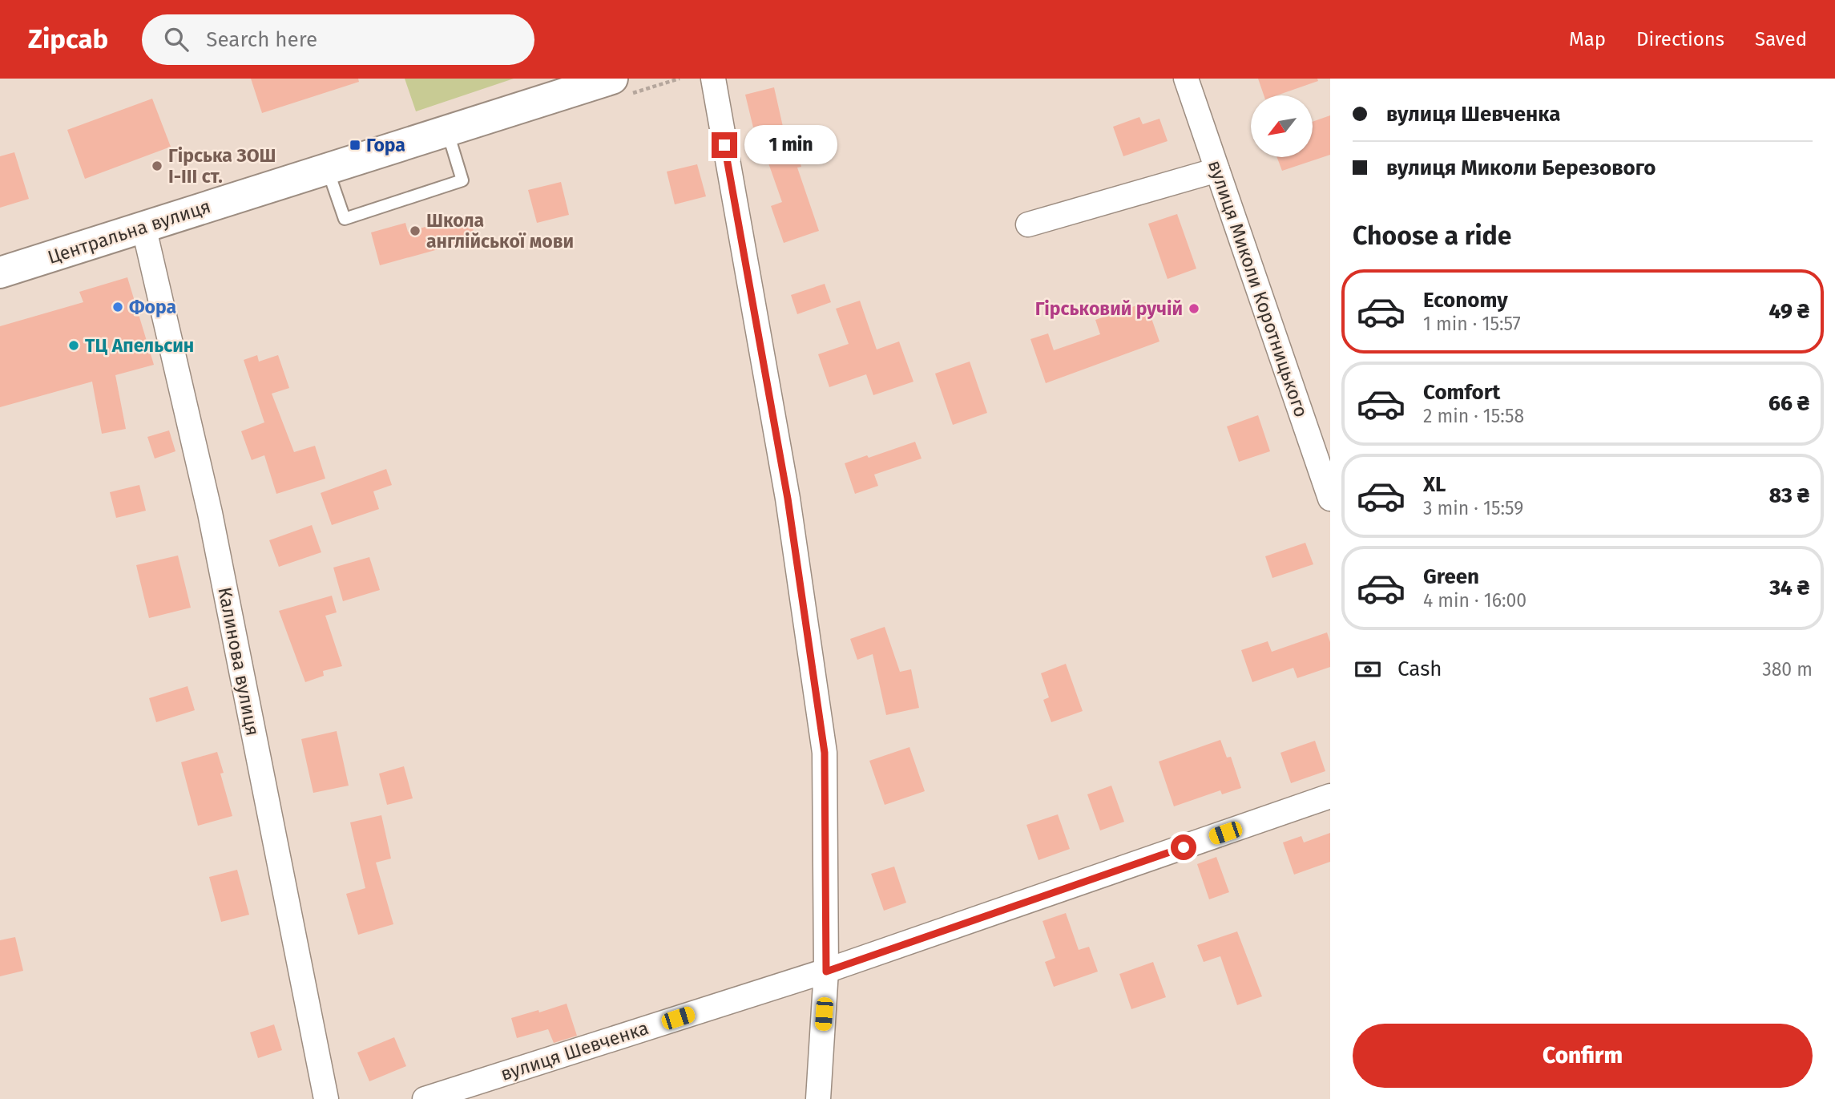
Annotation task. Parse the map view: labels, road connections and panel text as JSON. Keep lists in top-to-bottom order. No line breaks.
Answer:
{"streets":{"main road":["Центральна вулиця"],"street":["вулиця Миколи Коротницького","Калинова вулиця","вулиця Шевченка"]},"crossings":[["Центральна вулиця","Калинова вулиця"]],"places":{"transit":["Гора"],"other":["Гірська ЗОШ І-ІІІ ст.","Школа англійської мови","Фора","Гірськовий ручій","ТЦ Апельсин"]},"north":"bottom left","page":{"header":"Zipcab","search":"Search here","nav":["Map","Directions","Saved"],"banner":["вулиця Шевченка","вулиця Миколи Березового"],"bubble":"1 min","heading":"Choose a ride","list":[{"name":"Economy","note":"1 min · 15:57","value":"49 ₴"},{"name":"Comfort","note":"2 min · 15:58","value":"66 ₴"},{"name":"XL","note":"3 min · 15:59","value":"83 ₴"},{"name":"Green","note":"4 min · 16:00","value":"34 ₴"}],"pay":["Cash","380 m"],"buttons":"Confirm"}}
